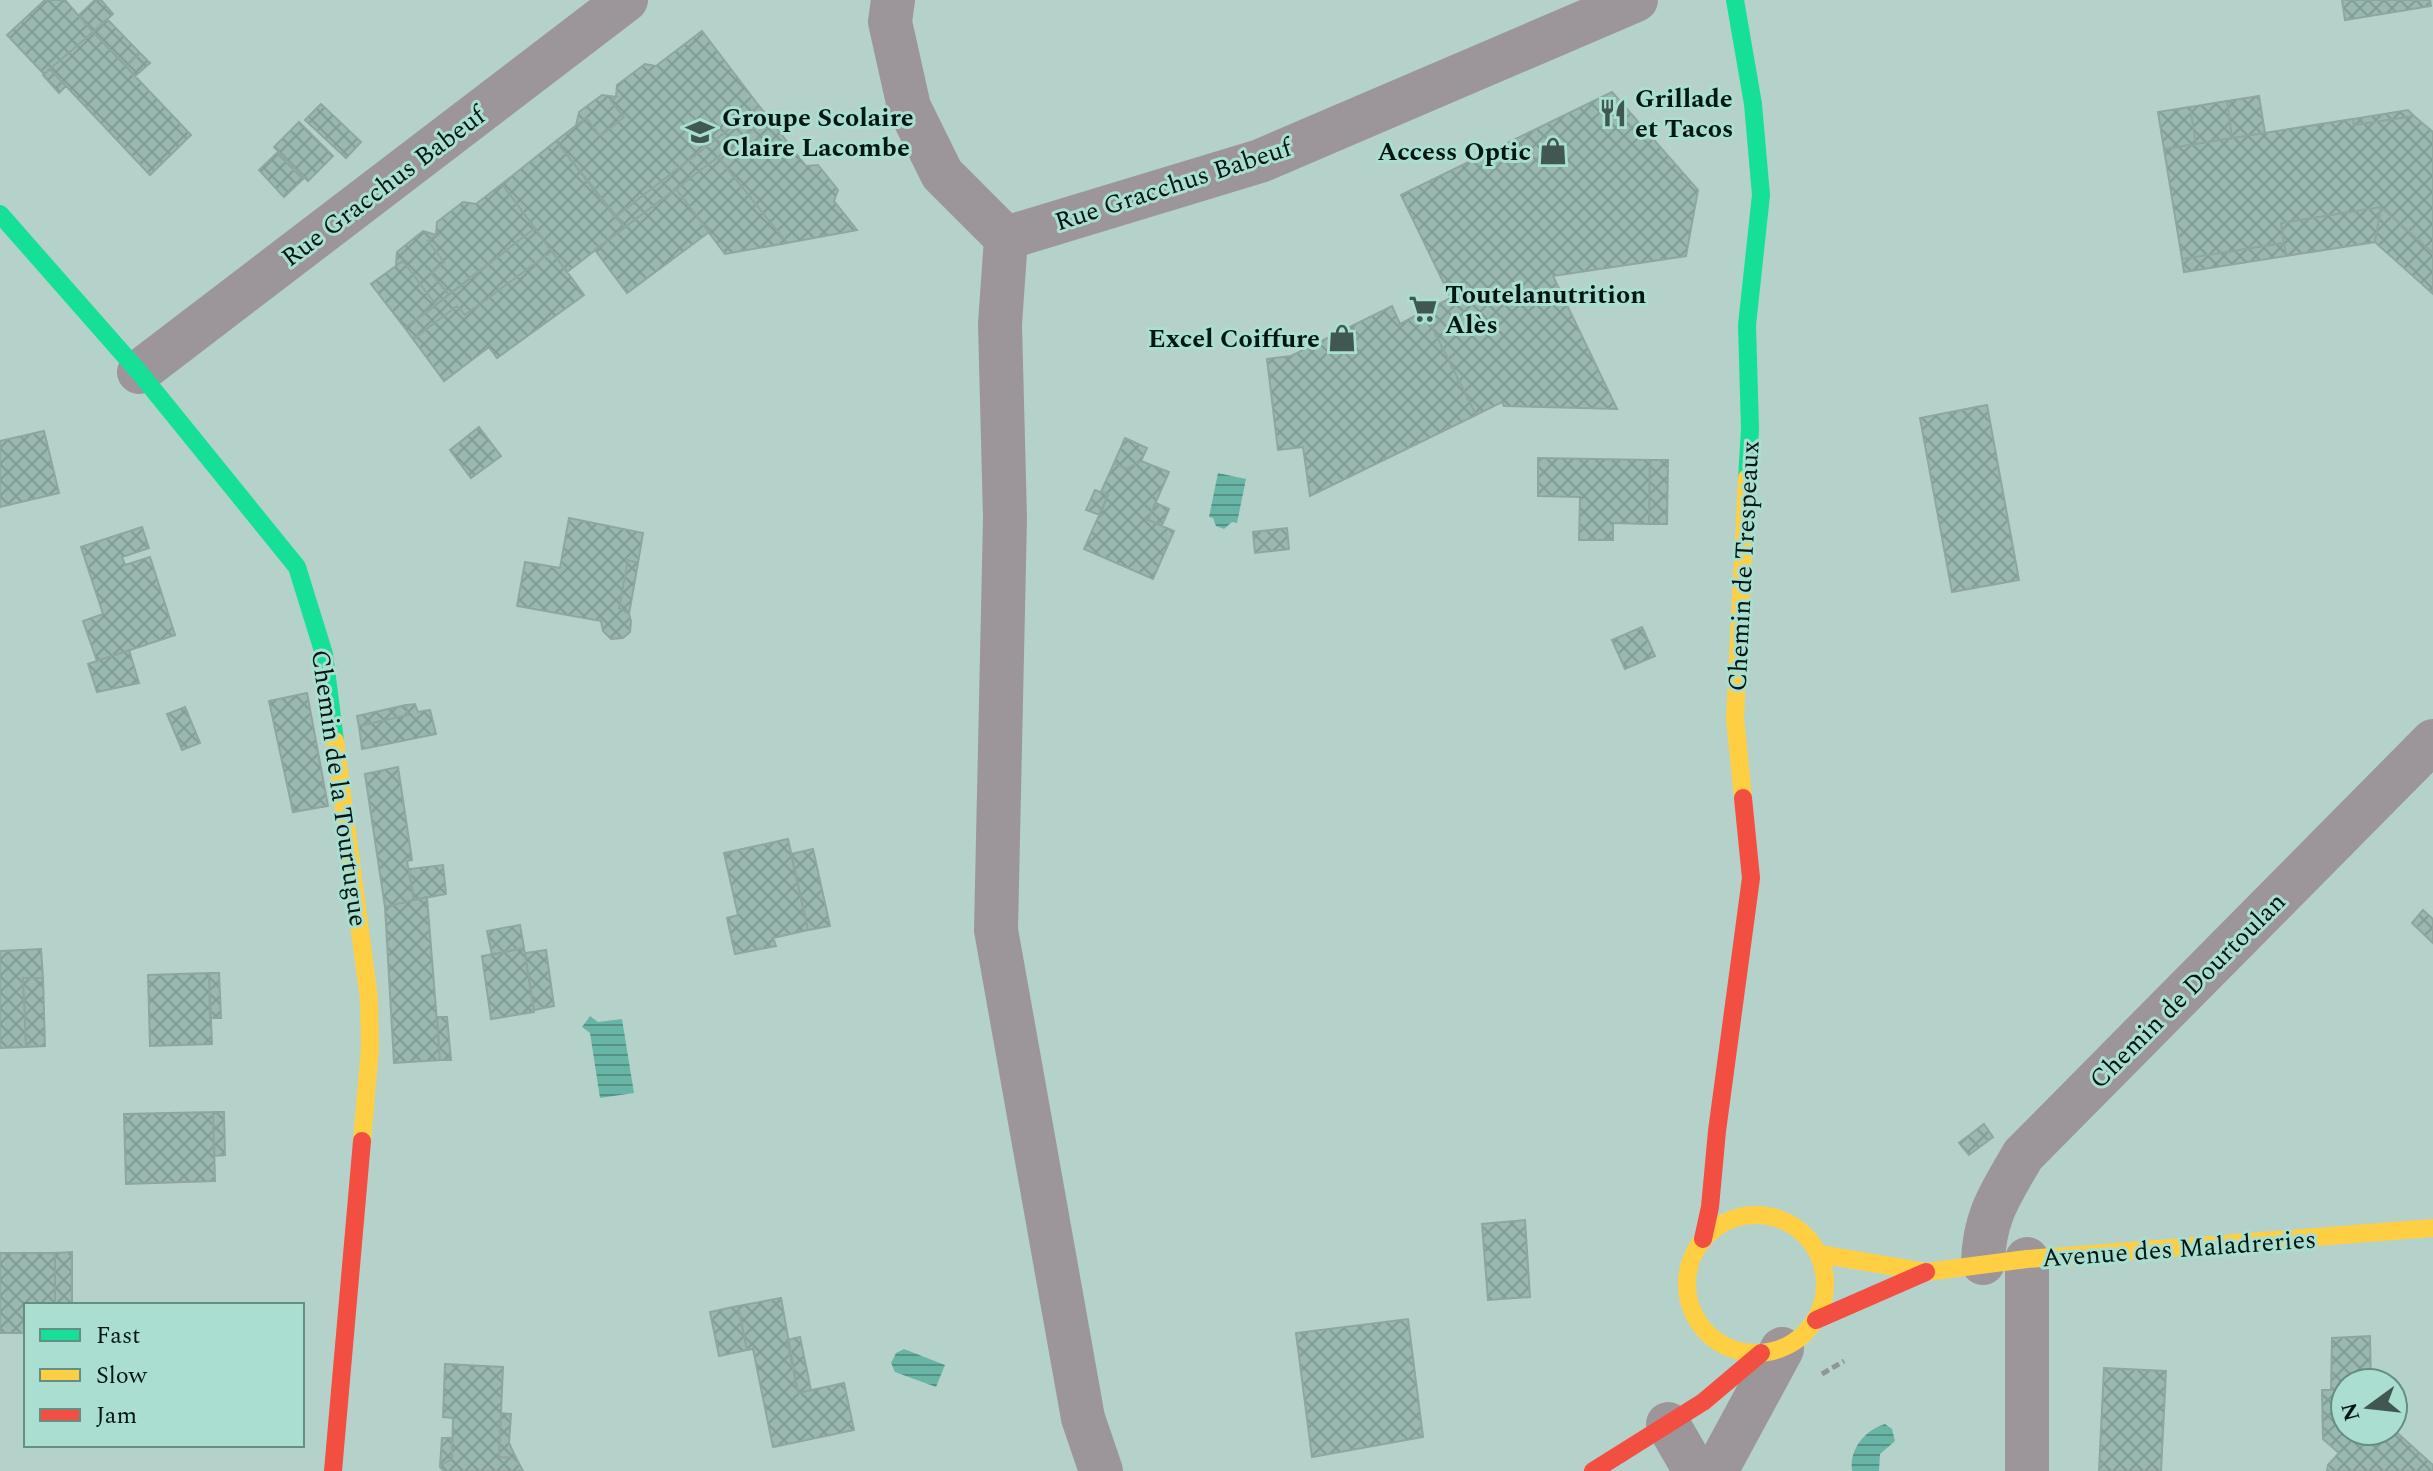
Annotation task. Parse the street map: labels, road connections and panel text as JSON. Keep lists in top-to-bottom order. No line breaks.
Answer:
{"streets":{"street":["Rue Gracchus Babeuf","Chemin de Trespeaux","Chemin de la Tourtugue","Chemin de Dourtoulan","Avenue des Maladreries"]},"crossings":[["Rue Gracchus Babeuf","Chemin de la Tourtugue"],["Chemin de Trespeaux","Avenue des Maladreries"],["Chemin de Dourtoulan","Avenue des Maladreries"]],"places":{"restaurant":["Grillade et Tacos"],"school or university":["Groupe Scolaire Claire Lacombe"],"shop":["Access Optic","Excel Coiffure"],"supermarket":["Toutelanutrition Alès"]},"legend":["Fast","Slow","Jam"],"north":"left"}
